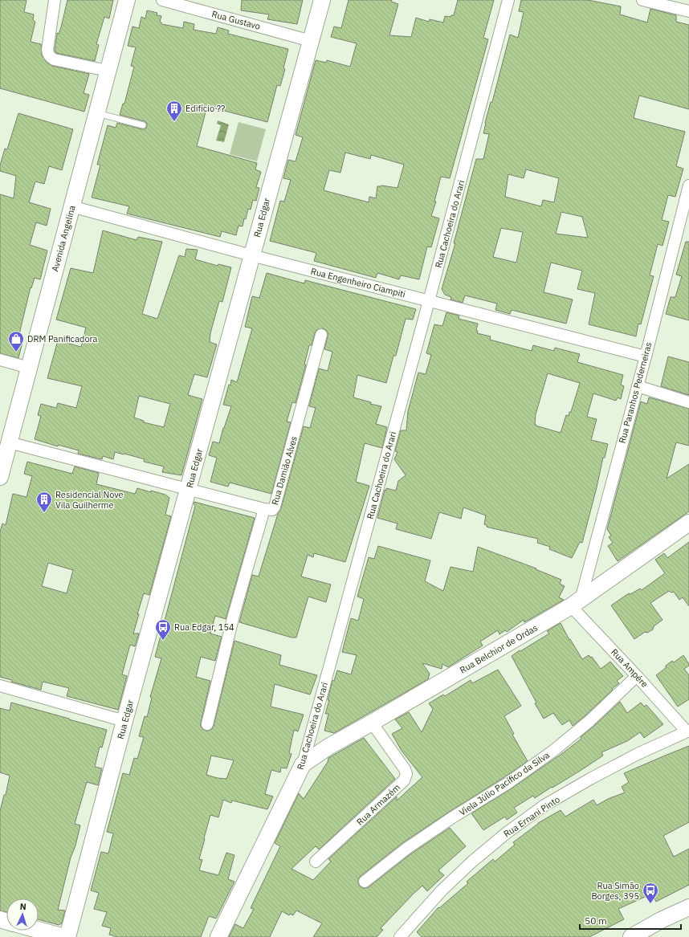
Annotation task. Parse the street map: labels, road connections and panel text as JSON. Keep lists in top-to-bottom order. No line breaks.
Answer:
{"streets":{"street":["Rua Gustavo","Rua Edgar","Rua Cachoeira do Arari","Avenida Angelina","Rua Engenheiro Ciampiti","Rua Paranhos Pederneiras","Rua Damião Alves","Rua Belchior de Ordas","Rua Ampére","Viela Júlio Pacífico da Silva","Rua Armazém","Rua Ernani Pinto"]},"crossings":[["Rua Gustavo","Rua Edgar"],["Rua Edgar","Rua Engenheiro Ciampiti"],["Rua Edgar","Rua Damião Alves"],["Rua Cachoeira do Arari","Rua Engenheiro Ciampiti"],["Rua Cachoeira do Arari","Rua Belchior de Ordas"],["Avenida Angelina","Rua Engenheiro Ciampiti"],["Avenida Angelina","Rua Damião Alves"],["Rua Engenheiro Ciampiti","Rua Paranhos Pederneiras"],["Rua Paranhos Pederneiras","Rua Belchior de Ordas"],["Rua Paranhos Pederneiras","Rua Ampére"],["Rua Belchior de Ordas","Rua Ampére"],["Rua Belchior de Ordas","Rua Armazém"],["Rua Ampére","Viela Júlio Pacífico da Silva"],["Rua Ampére","Rua Ernani Pinto"]],"places":{"building":["Edifício ??","Residencial Nove Vila Guilherme"],"shop":["DRM Panificadora"],"bus stop":["Rua Edgar, 154","Rua Simão Borges, 395"]},"scale_bar":"50 m","north":"top"}
